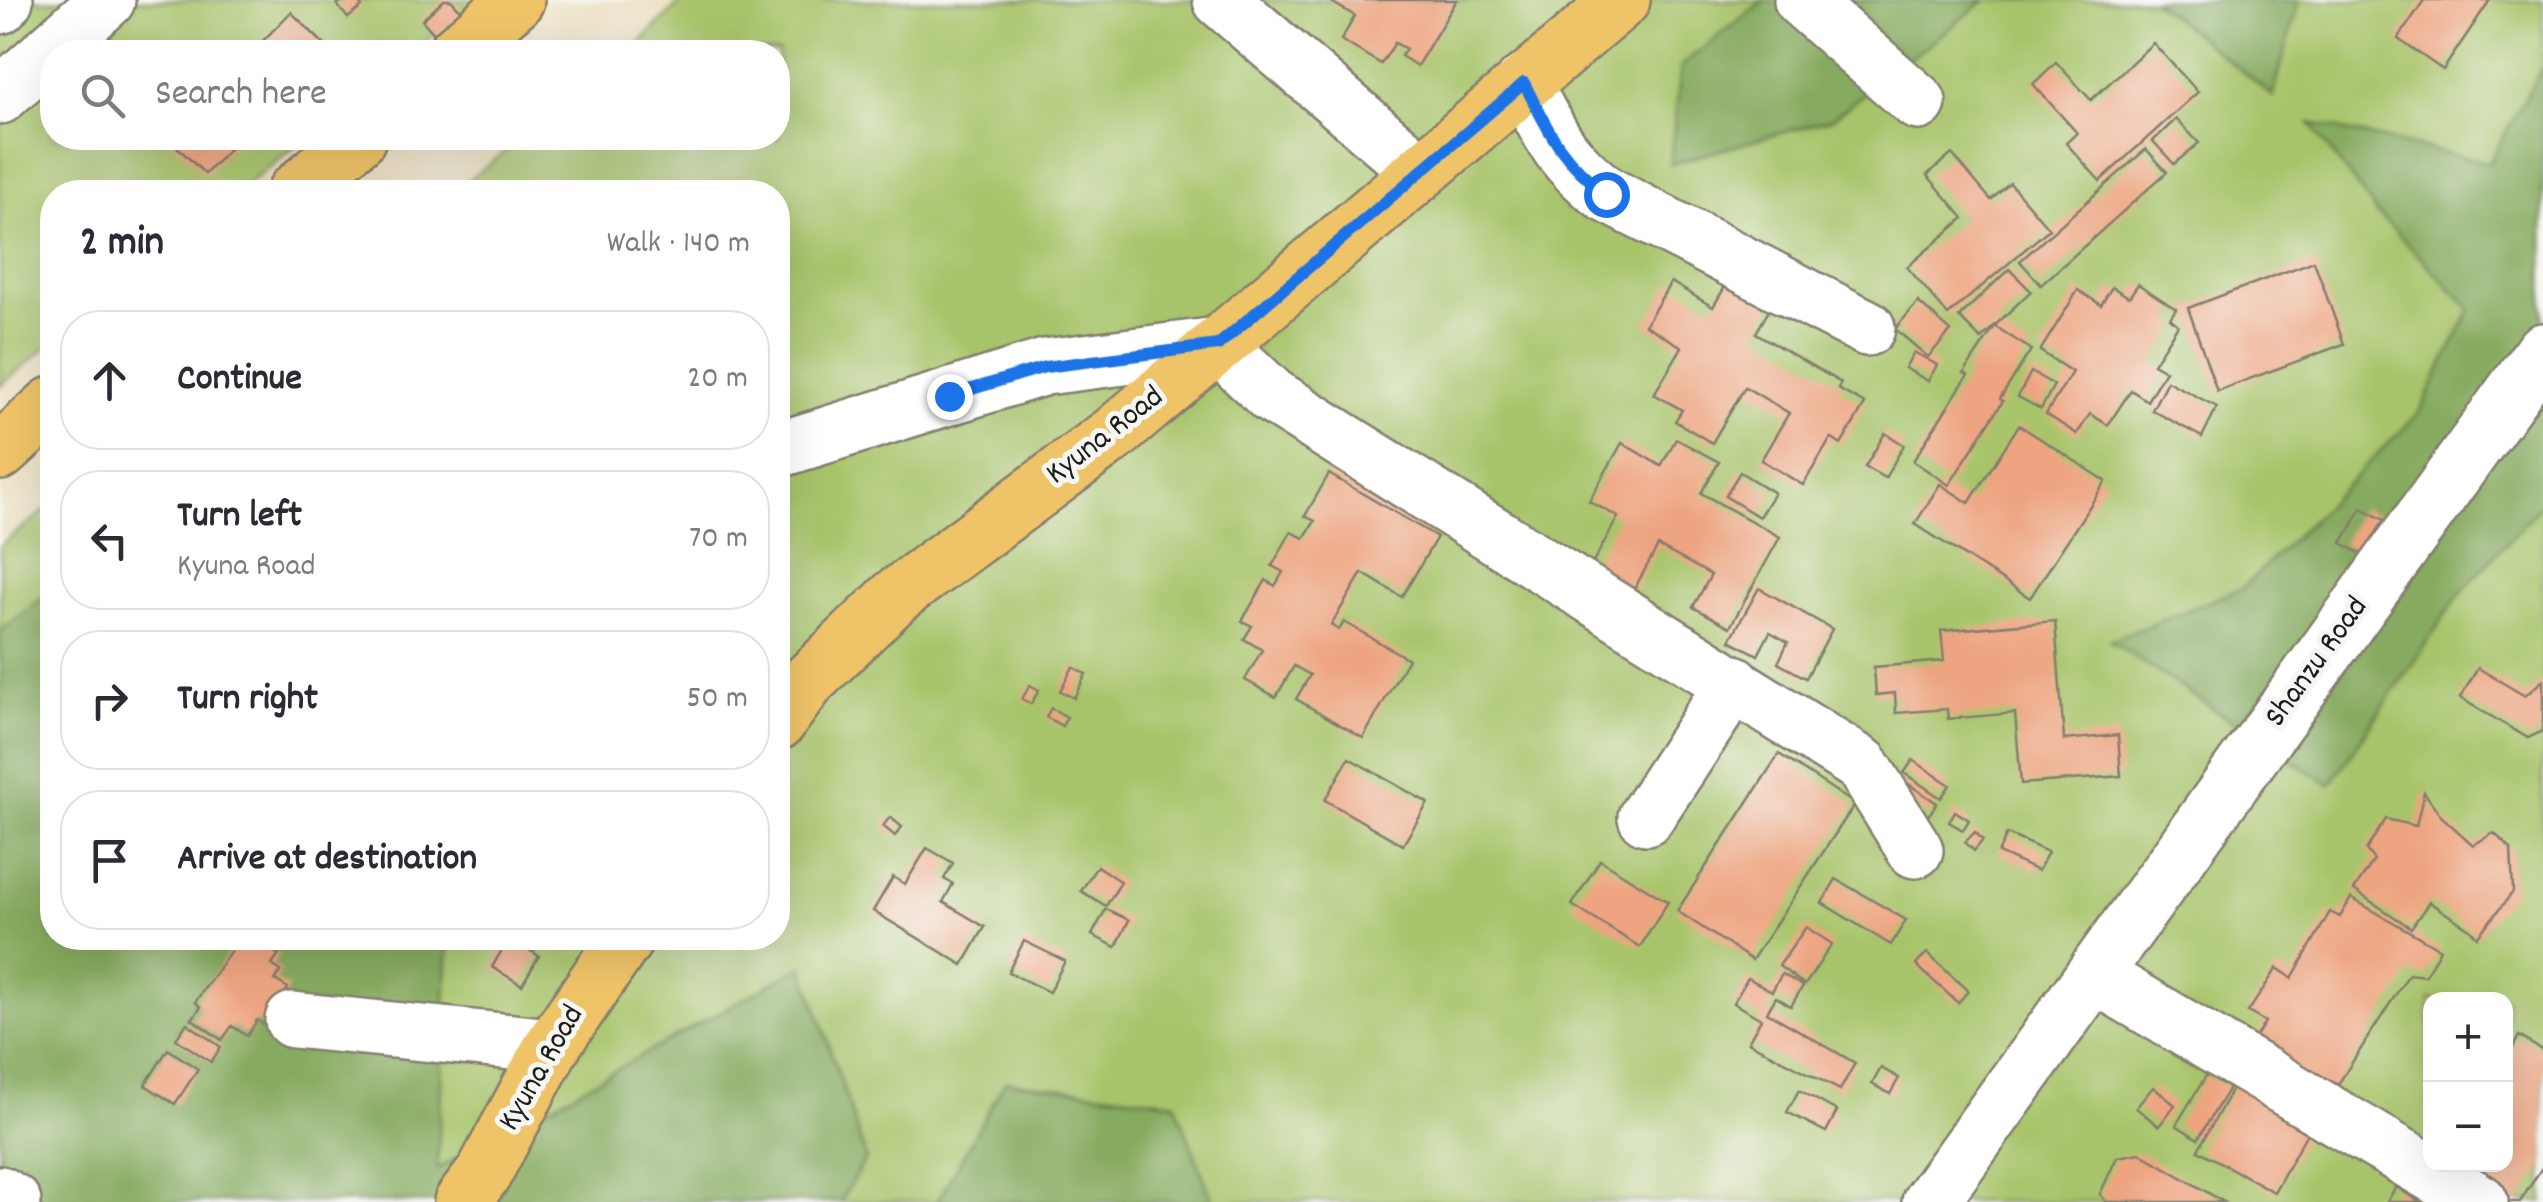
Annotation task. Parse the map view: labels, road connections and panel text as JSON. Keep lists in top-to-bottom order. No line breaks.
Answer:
{"streets":{"main road":["Kyuna Road"],"street":["Shanzu Road"]},"page":{"search":"Search here","heading":["2 min","Walk · 140 m"],"list":[["Continue","20 m"],["Turn left","Kyuna Road","70 m"],["Turn right","50 m"],"Arrive at destination"],"map_buttons":["+","−"]}}
